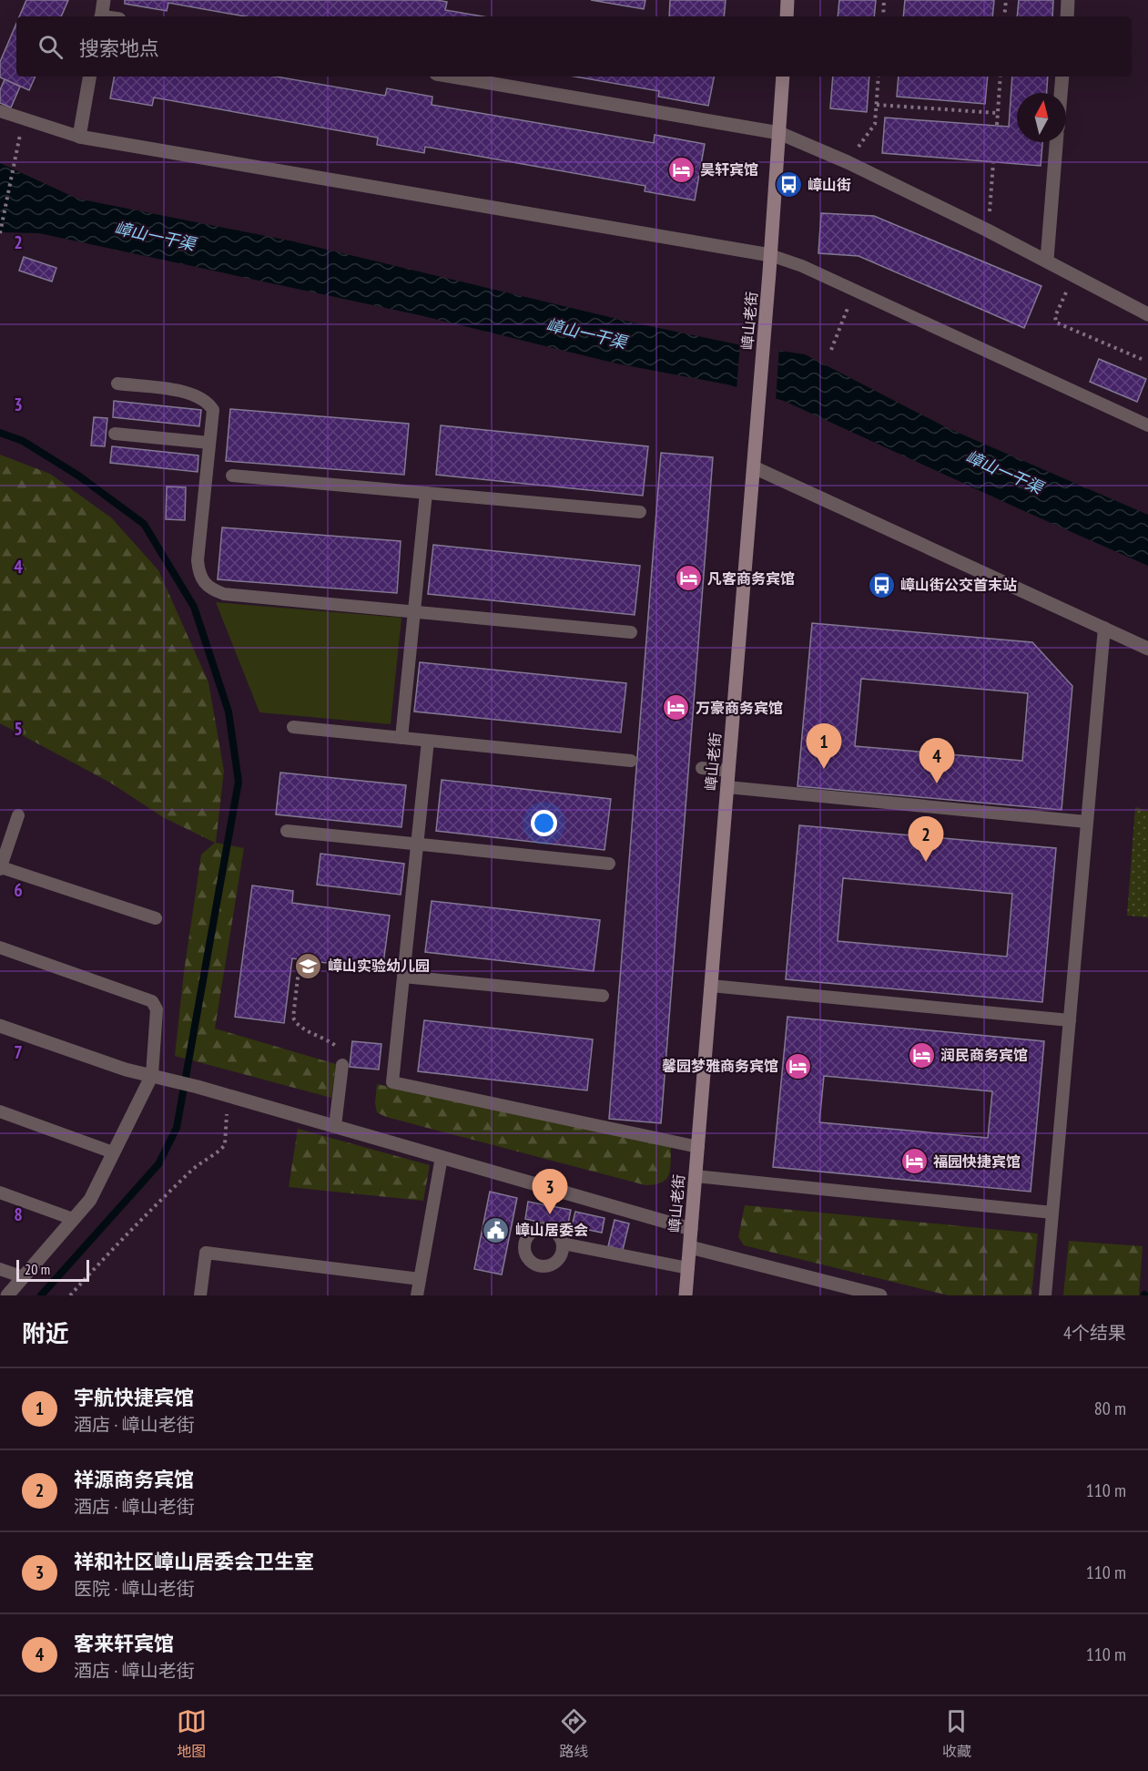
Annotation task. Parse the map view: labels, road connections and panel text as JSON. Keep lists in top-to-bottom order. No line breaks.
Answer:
{"streets":{"street":["嶂山老街"]},"water":["嶂山一干渠"],"places":{"hotel":["昊轩宾馆","凡客商务宾馆","万豪商务宾馆","润民商务宾馆","馨园梦雅商务宾馆","福园快捷宾馆"],"bus stop":["嶂山街","嶂山街公交首末站"],"school or university":["嶂山实验幼儿园"],"public building":["嶂山居委会"]},"scale_bar":"20 m","north":"top","page":{"search":"搜索地点","pins":["1","4","2","3"],"scale":"20 m","heading":["附近","4个结果"],"list":[{"mark":"1","name":"宇航快捷宾馆","note":"酒店 · 嶂山老街","value":"80 m"},{"mark":"2","name":"祥源商务宾馆","note":"酒店 · 嶂山老街","value":"110 m"},{"mark":"3","name":"祥和社区嶂山居委会卫生室","note":"医院 · 嶂山老街","value":"110 m"},{"mark":"4","name":"客来轩宾馆","note":"酒店 · 嶂山老街","value":"110 m"}],"nav":["地图","路线","收藏"]},"grid":{"rows":["2","3","4","5","6","7","8"]}}
